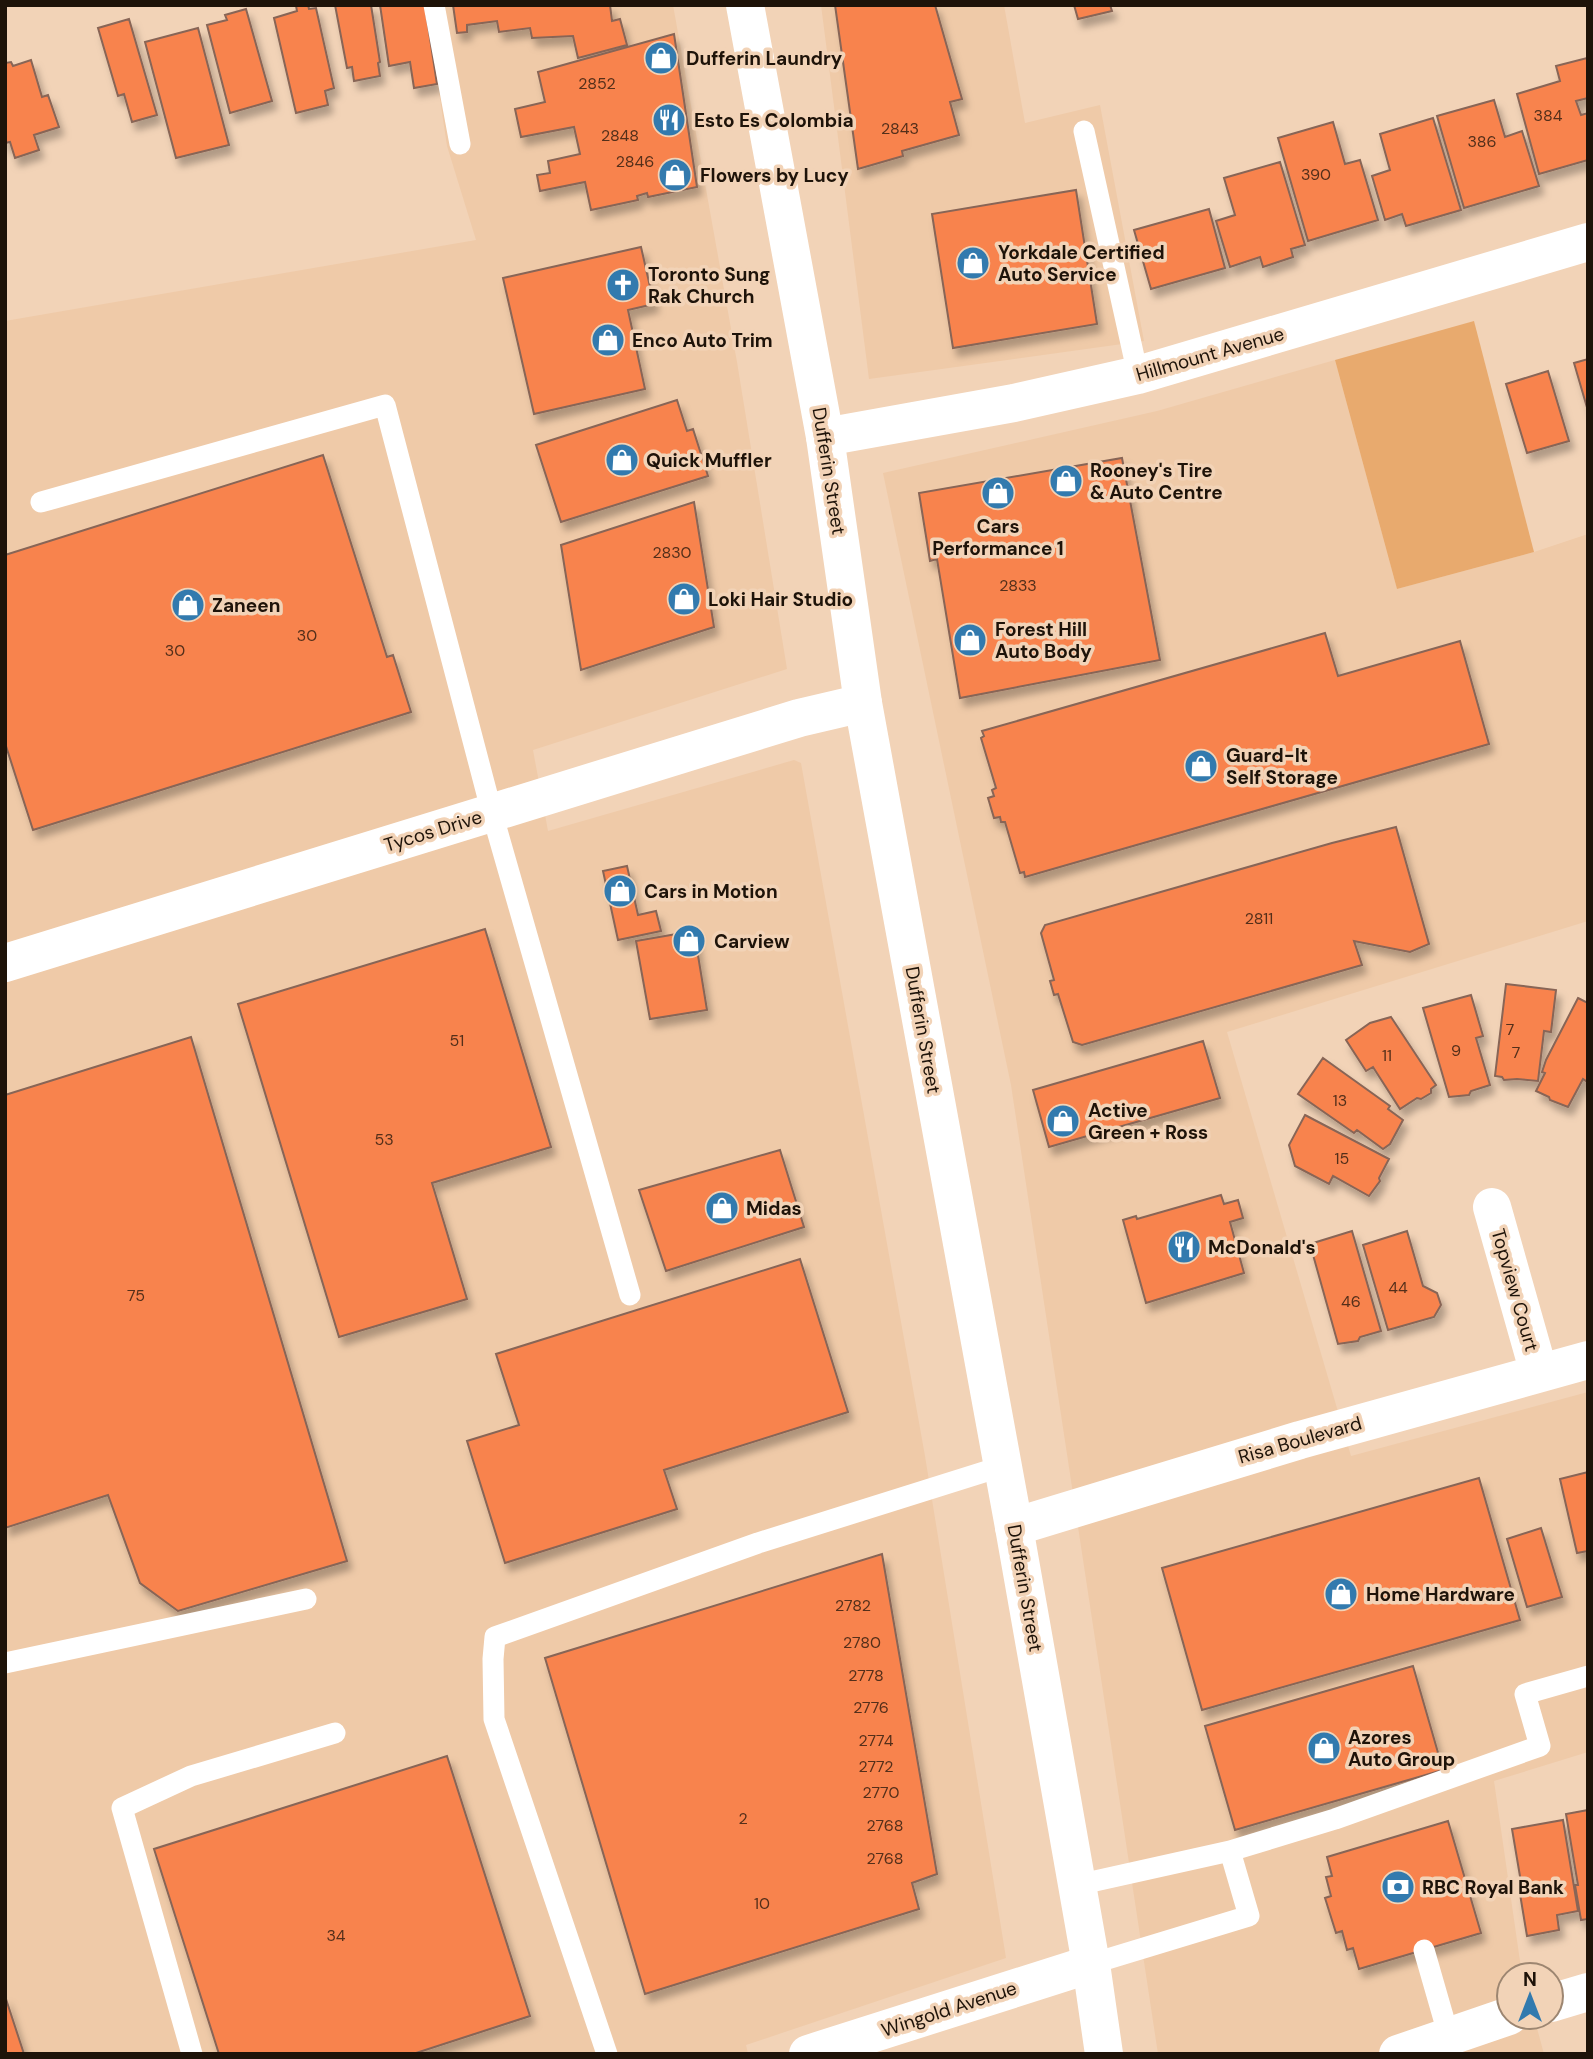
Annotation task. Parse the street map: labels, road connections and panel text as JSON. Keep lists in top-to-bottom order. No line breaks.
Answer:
{"streets":{"street":["Hillmount Avenue","Dufferin Street","Tycos Drive","Topview Court","Risa Boulevard","Wingold Avenue"]},"crossings":[["Hillmount Avenue","Dufferin Street"],["Dufferin Street","Tycos Drive"],["Dufferin Street","Risa Boulevard"],["Dufferin Street","Wingold Avenue"],["Topview Court","Risa Boulevard"]],"places":{"shop":["Dufferin Laundry","Flowers by Lucy","Yorkdale Certified Auto Service","Enco Auto Trim","Quick Muffler","Rooney's Tire & Auto Centre","Cars Performance 1","Loki Hair Studio","Zaneen","Forest Hill Auto Body","Guard-It Self Storage","Cars in Motion","Carview","Active Green + Ross","Midas","Home Hardware","Azores Auto Group"],"restaurant":["Esto Es Colombia","McDonald's"],"church":["Toronto Sung Rak Church"],"bank":["RBC Royal Bank"]},"house_numbers":["2852","384","2843","2848","386","2846","390","2830","2833","30","30","2811","7","51","9","7","11","13","53","15","44","75","46","2782","2780","2778","2776","2774","2772","2770","2","2768","2768","10","34"],"north":"top"}
